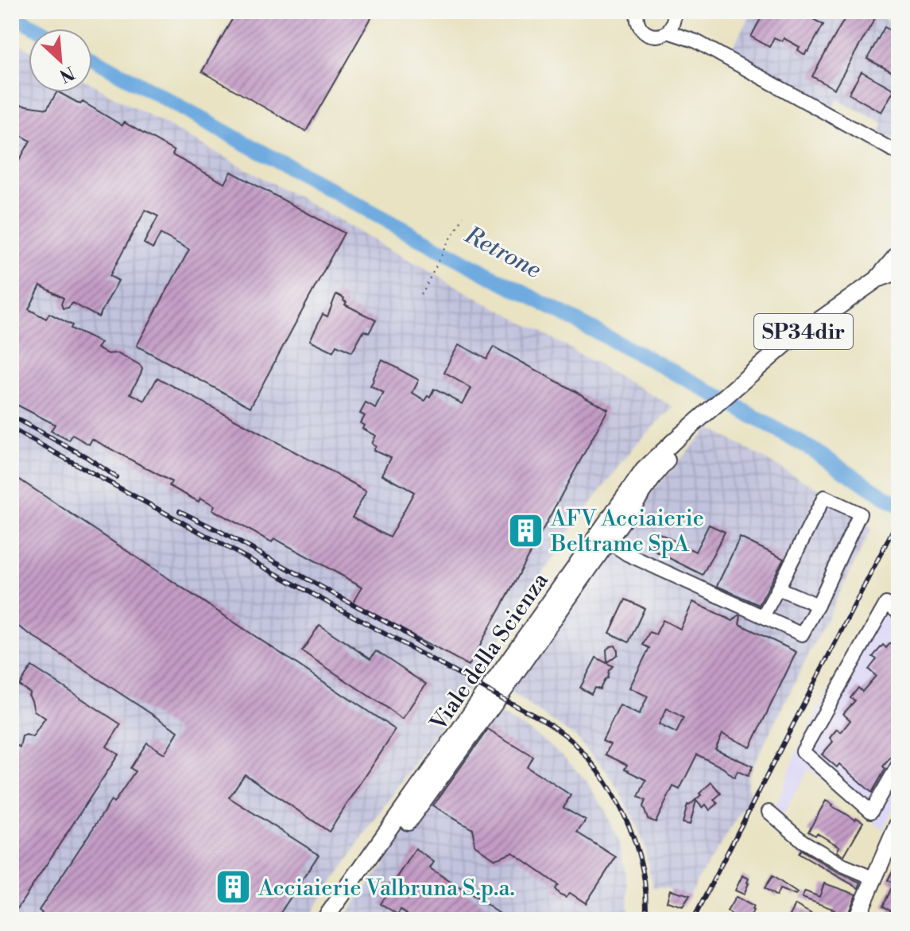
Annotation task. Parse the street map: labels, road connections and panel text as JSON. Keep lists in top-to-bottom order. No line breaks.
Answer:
{"streets":{"main road":["SP34dir","Viale della Scienza"]},"crossings":[["SP34dir","Viale della Scienza"]],"water":["Retrone"],"places":{"building":["AFV Acciaierie Beltrame SpA","Acciaierie Valbruna S.p.a."]},"north":"bottom right"}
